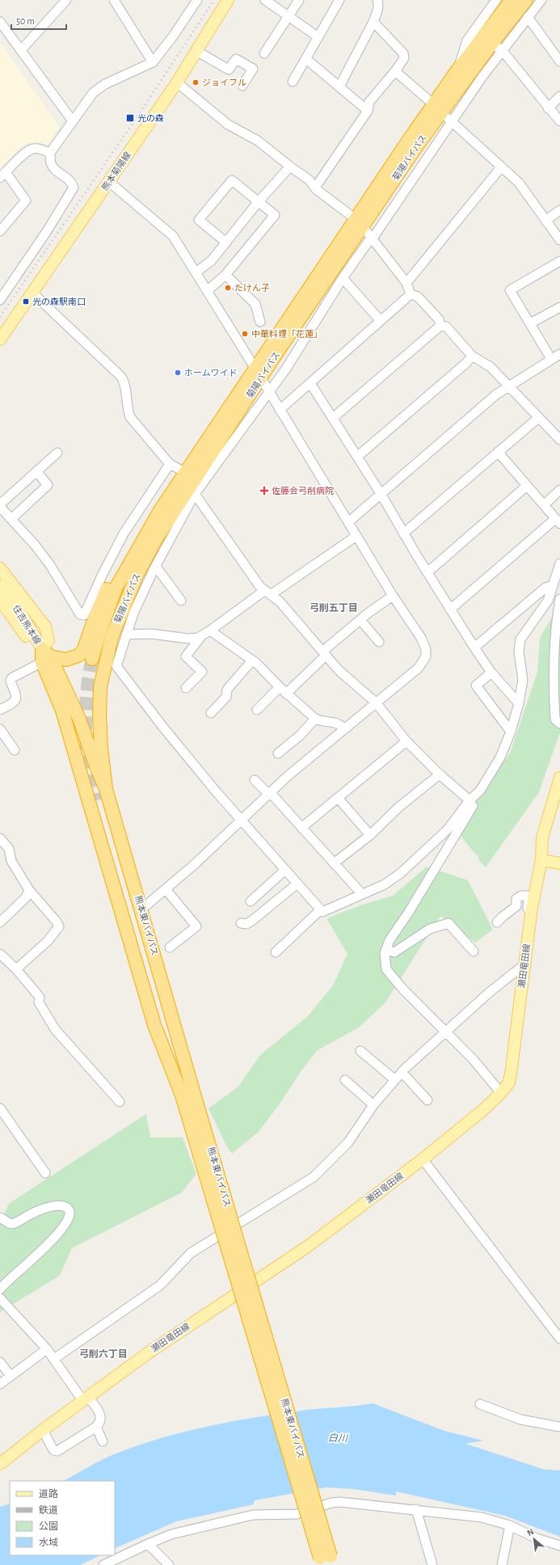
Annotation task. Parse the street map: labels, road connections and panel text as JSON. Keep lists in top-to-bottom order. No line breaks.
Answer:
{"streets":{"highway":["菊陽バイパス","熊本東バイパス"],"main road":["熊本菊陽線","住吉熊本線","瀬田竜田線"]},"crossings":[["菊陽バイパス","熊本東バイパス"]],"districts":["弓削五丁目","弓削六丁目"],"water":["白川"],"places":{"other":["ジョイフル","たけん子","中華料理「花蓮」","ホームワイド"],"transit":["光の森","光の森駅南口"],"health":["佐藤会弓削病院"]},"legend":["道路","鉄道","公園","水域"],"scale_bar":"50 m","north":"top left"}
